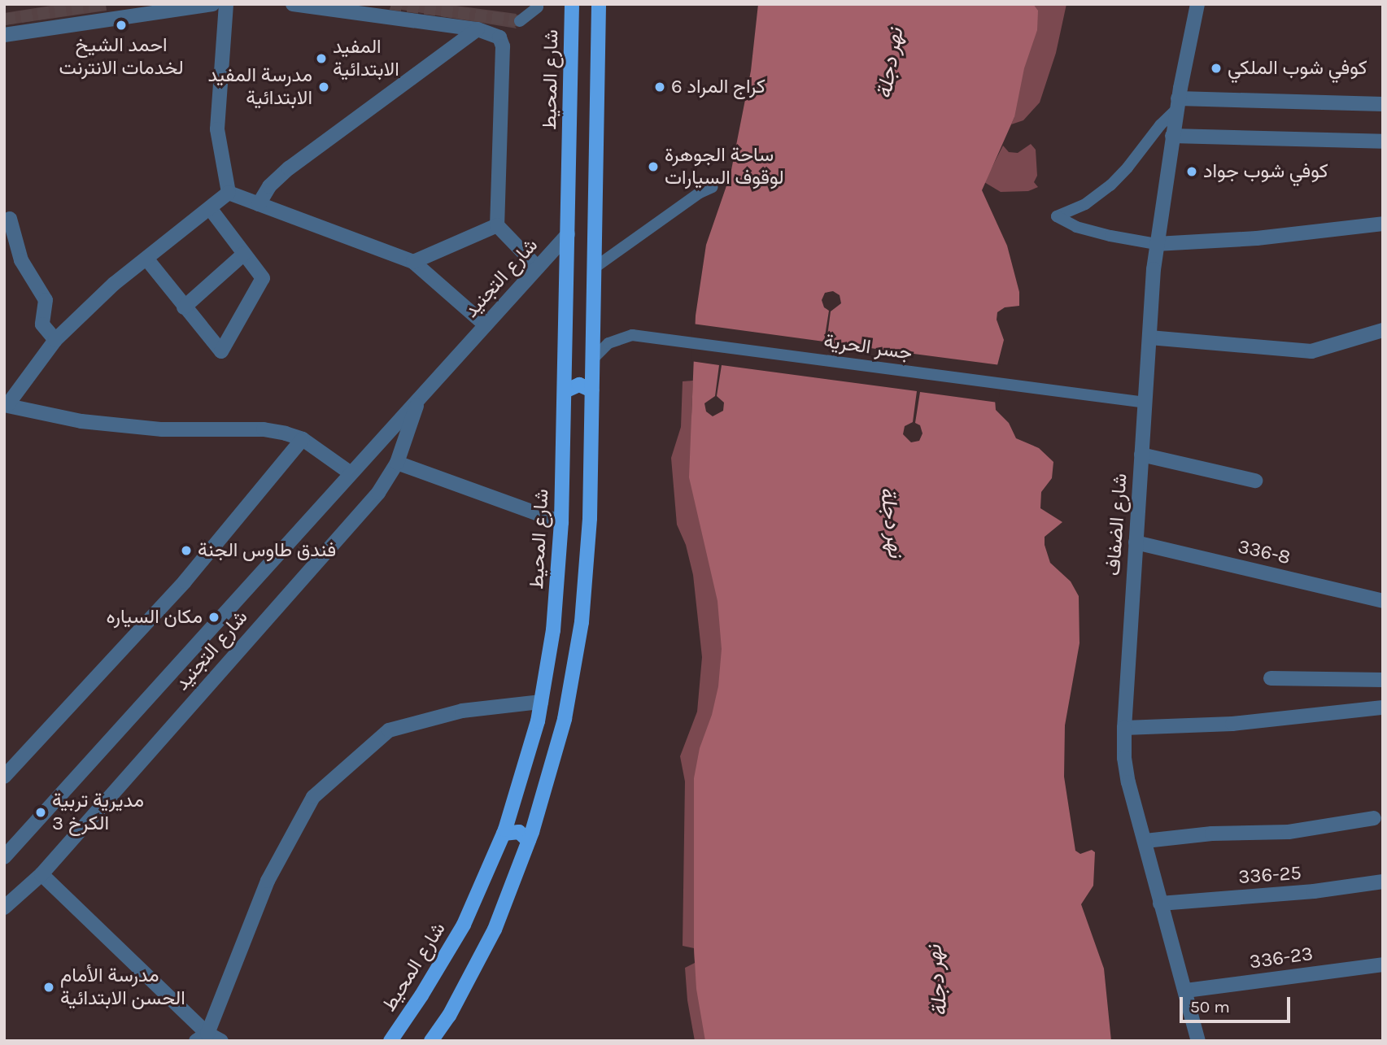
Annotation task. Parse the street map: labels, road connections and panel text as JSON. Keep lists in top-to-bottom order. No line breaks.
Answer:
{"streets":{"main road":["شارع المحيط"],"street":["شارع التجنيد","جسر الحرية","شارع الضفاف","336-8","336-25","336-23"]},"crossings":[["شارع المحيط","شارع التجنيد"],["جسر الحرية","شارع الضفاف"],["شارع الضفاف","336-8"],["شارع الضفاف","336-25"],["شارع الضفاف","336-23"]],"water":["نهر دجلة"],"places":["احمد الشيخ لخدمات الانترنت","المفيد الابتدائية","كوفي شوب الملكي","مدرسة المفيد الابتدائية","كراج المراد 6","ساحة الجوهرة لوقوف السيارات","كوفي شوب جواد","فندق طاوس الجنة","مكان السياره","مديرية تربية الكرخ 3","مدرسة الأمام الحسن الابتدائية"],"scale_bar":"50 m"}
